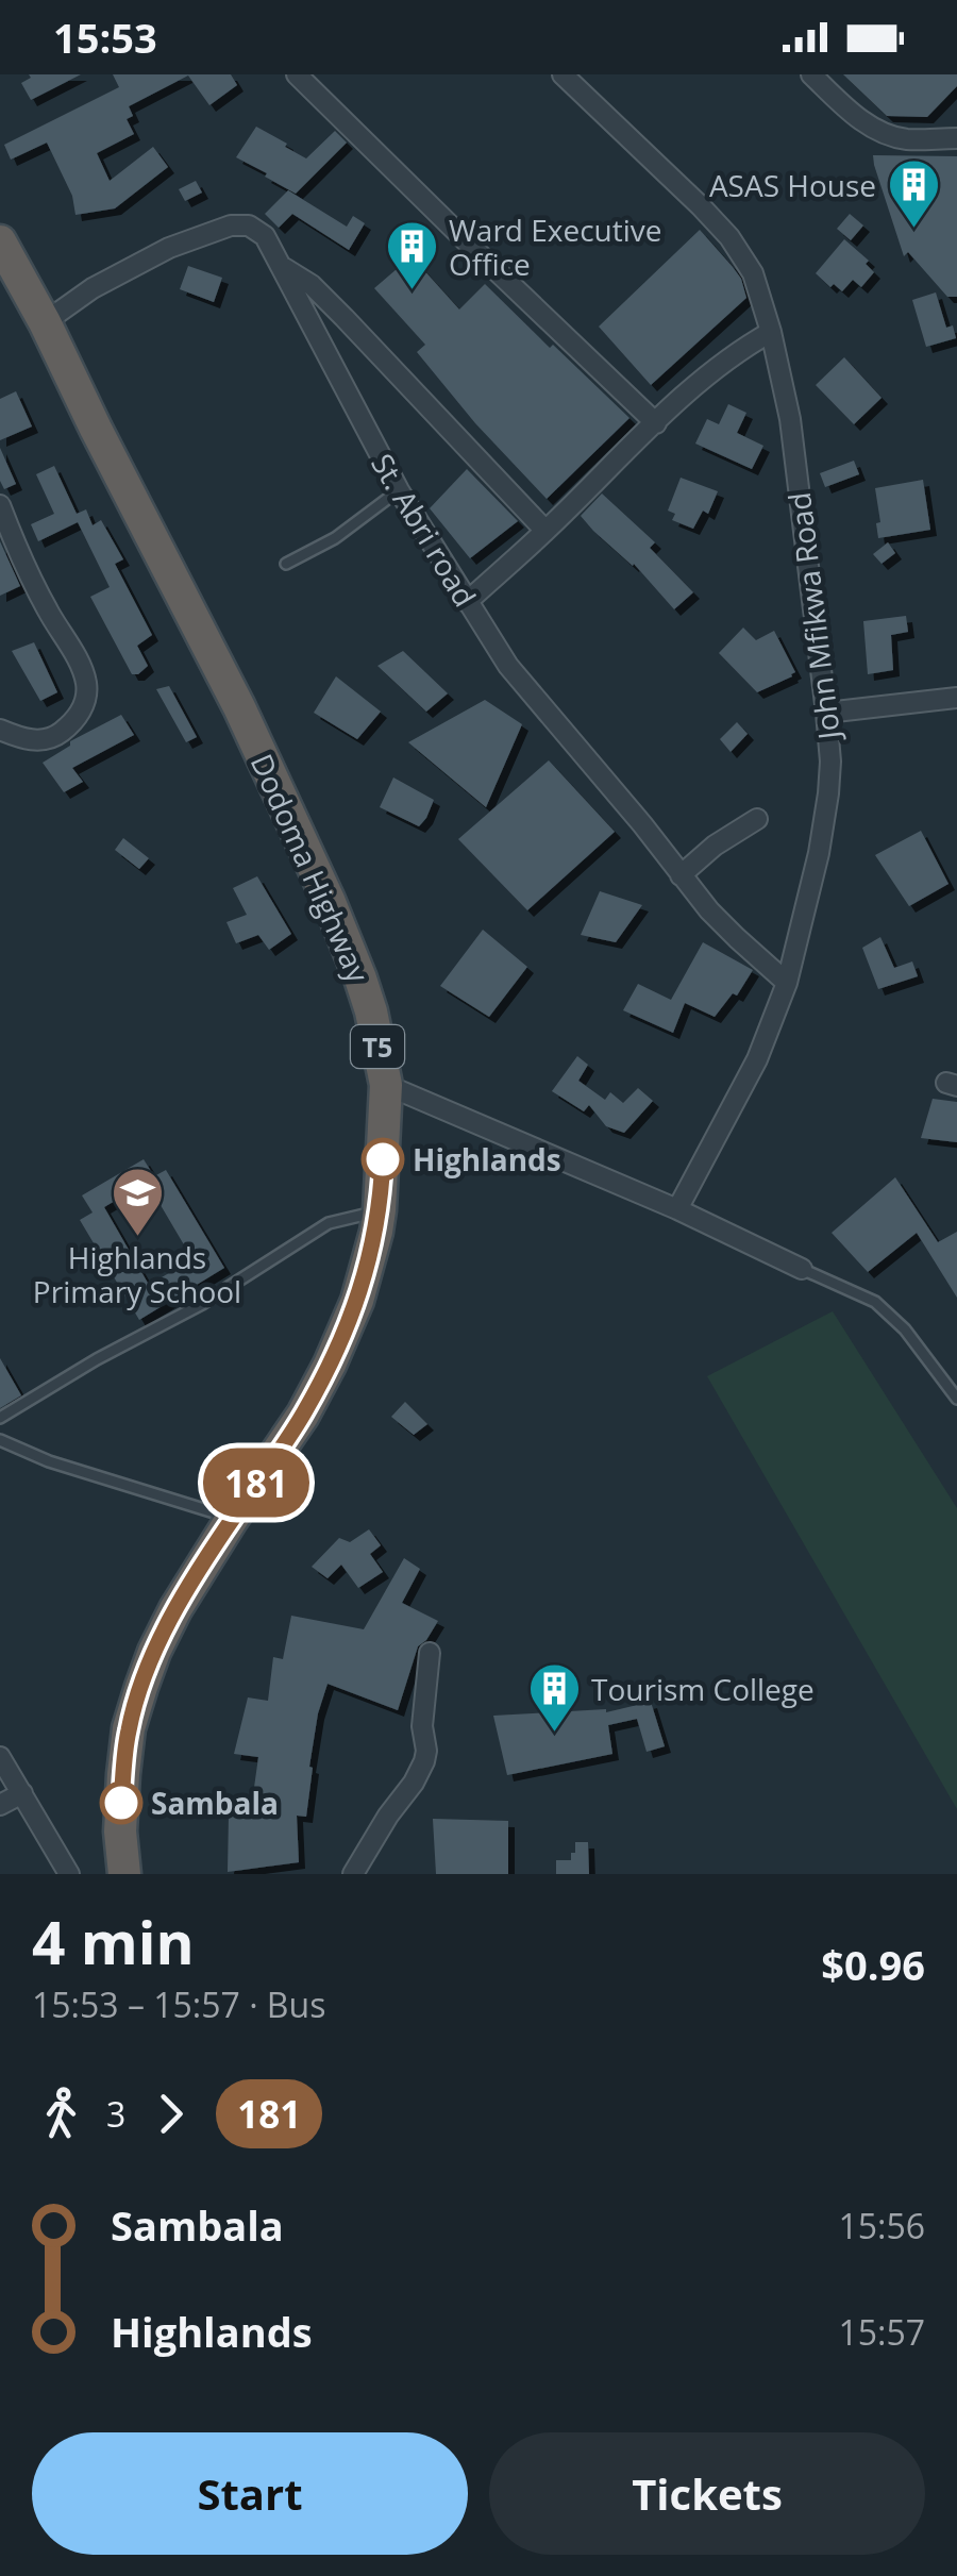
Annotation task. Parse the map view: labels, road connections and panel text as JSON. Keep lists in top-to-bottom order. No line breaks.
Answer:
{"streets":{"highway":["Dodoma Highway","T5"],"street":["St. Abri road","John Mfikwa Road"]},"crossings":[["St. Abri road","John Mfikwa Road"],["St. Abri road","Dodoma Highway"]],"places":{"building":["ASAS House","Ward Executive Office","Tourism College"],"other":["Highlands","Sambala"],"school or university":["Highlands Primary School"]},"lines":["bus line 181"],"page":{"status":"15:53","on_map":"181","heading":["4 min","15:53 – 15:57 · Bus","$0.96"],"legs":["3","181"],"list":[{"name":"Sambala","value":"15:56"},{"name":"Highlands","value":"15:57"}],"buttons":["Start","Tickets"]}}
